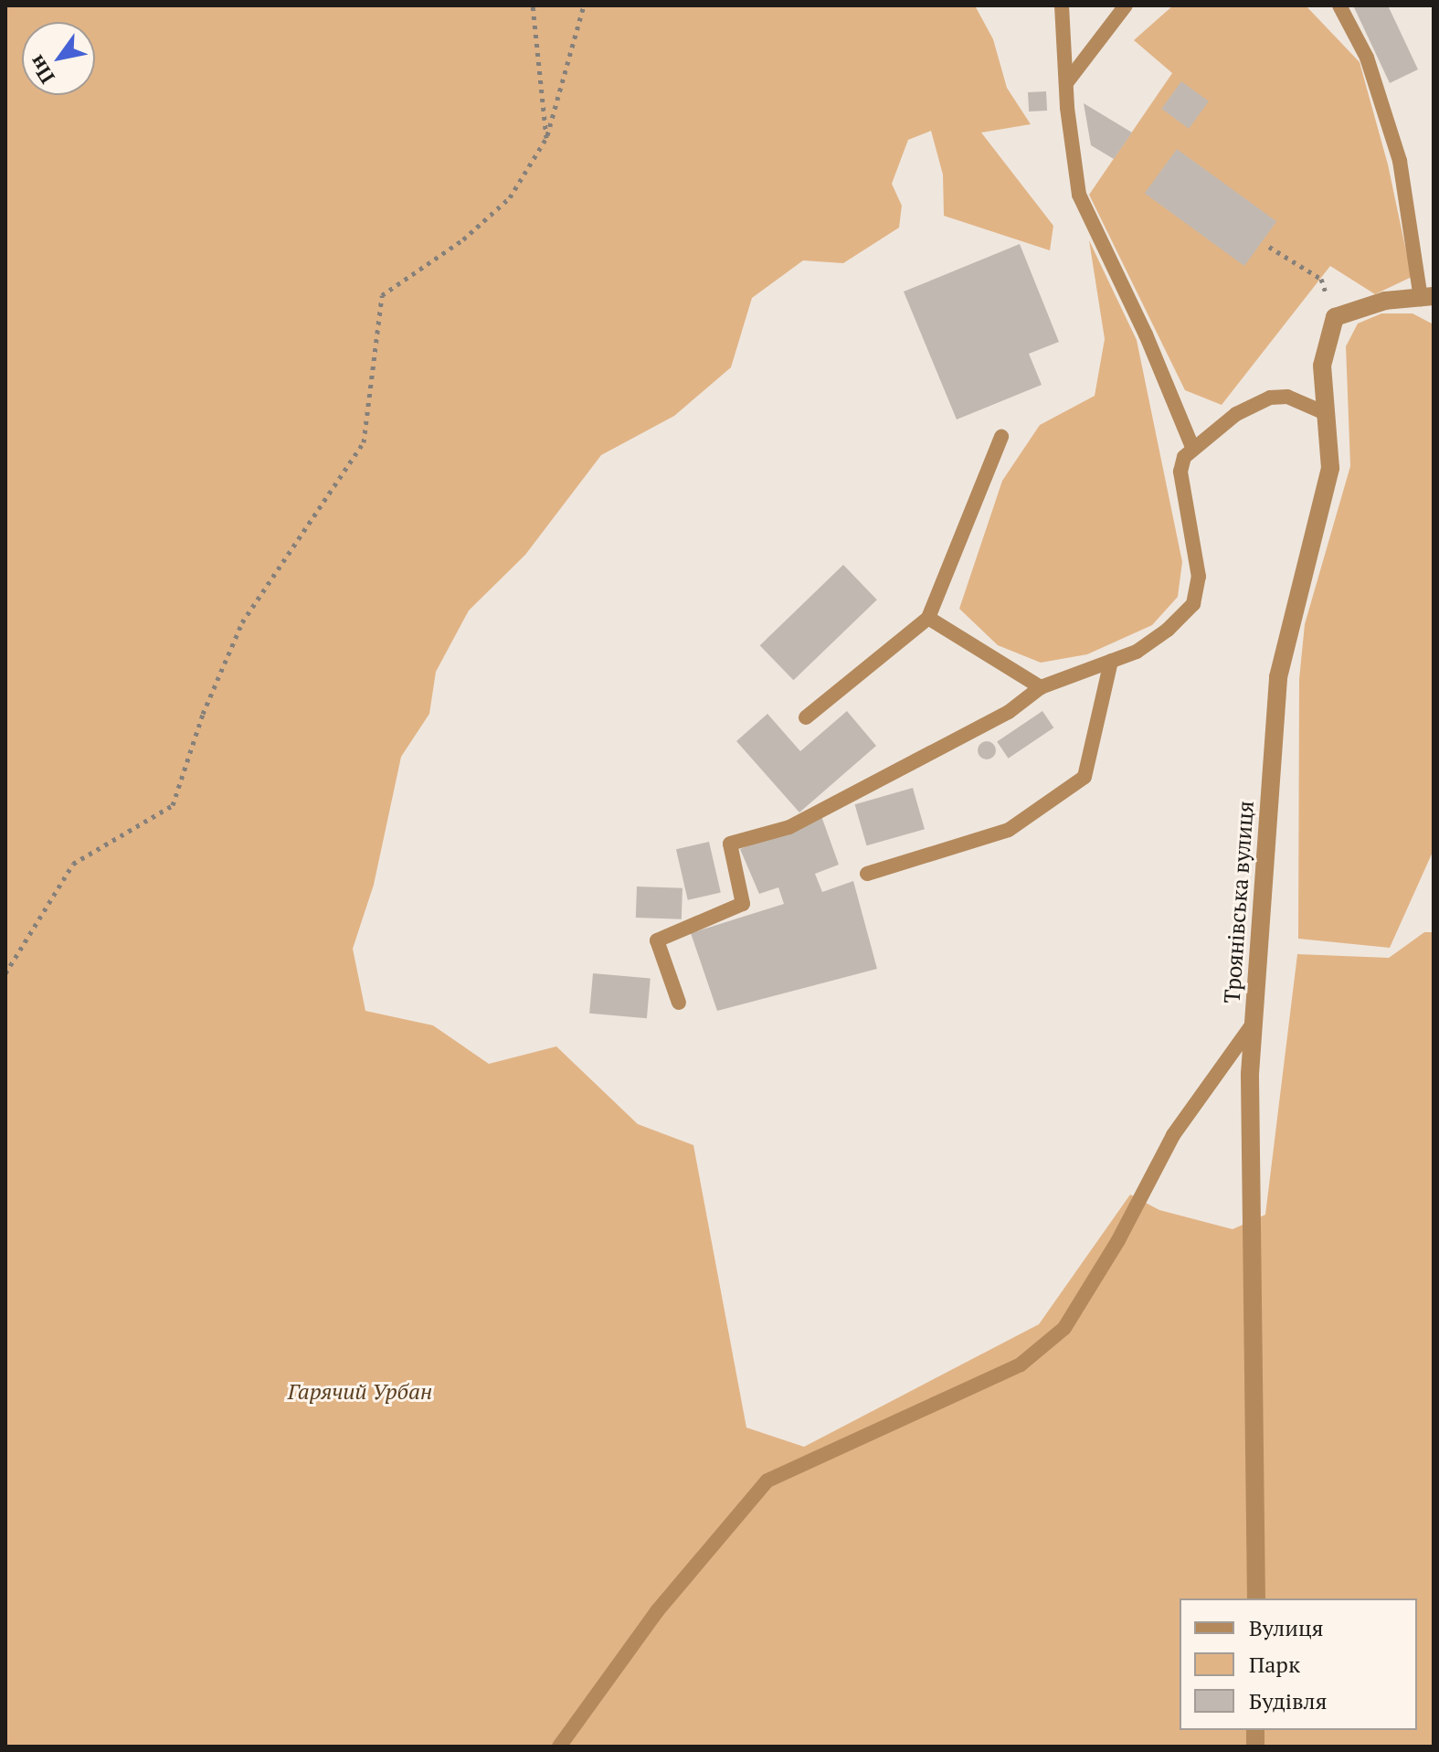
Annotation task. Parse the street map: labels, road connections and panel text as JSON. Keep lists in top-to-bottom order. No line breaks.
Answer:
{"streets":{"street":["Троянівська вулиця"]},"parks":["Гарячий Урбан"],"legend":["Вулиця","Парк","Будівля"],"north":"bottom left"}
